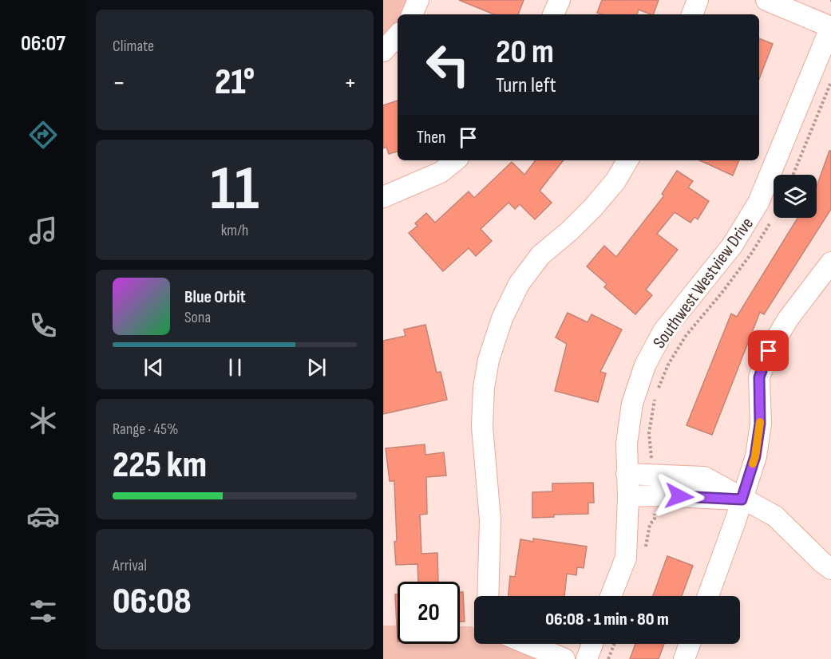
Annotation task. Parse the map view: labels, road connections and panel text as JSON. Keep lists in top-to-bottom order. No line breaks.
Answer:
{"streets":{"street":["Southwest Westview Drive"]},"page":{"tabs":"06:07","tile":["Climate",["11","km/h"],["Range · 45%","225 km"],["Arrival","06:08"]],"turn":["20 m","Turn left"],"heat":["−","21°","+"],"then":"Then","song":["Blue Orbit","Sona"],"limit":"20","trip":"06:08 · 1 min · 80 m"}}
